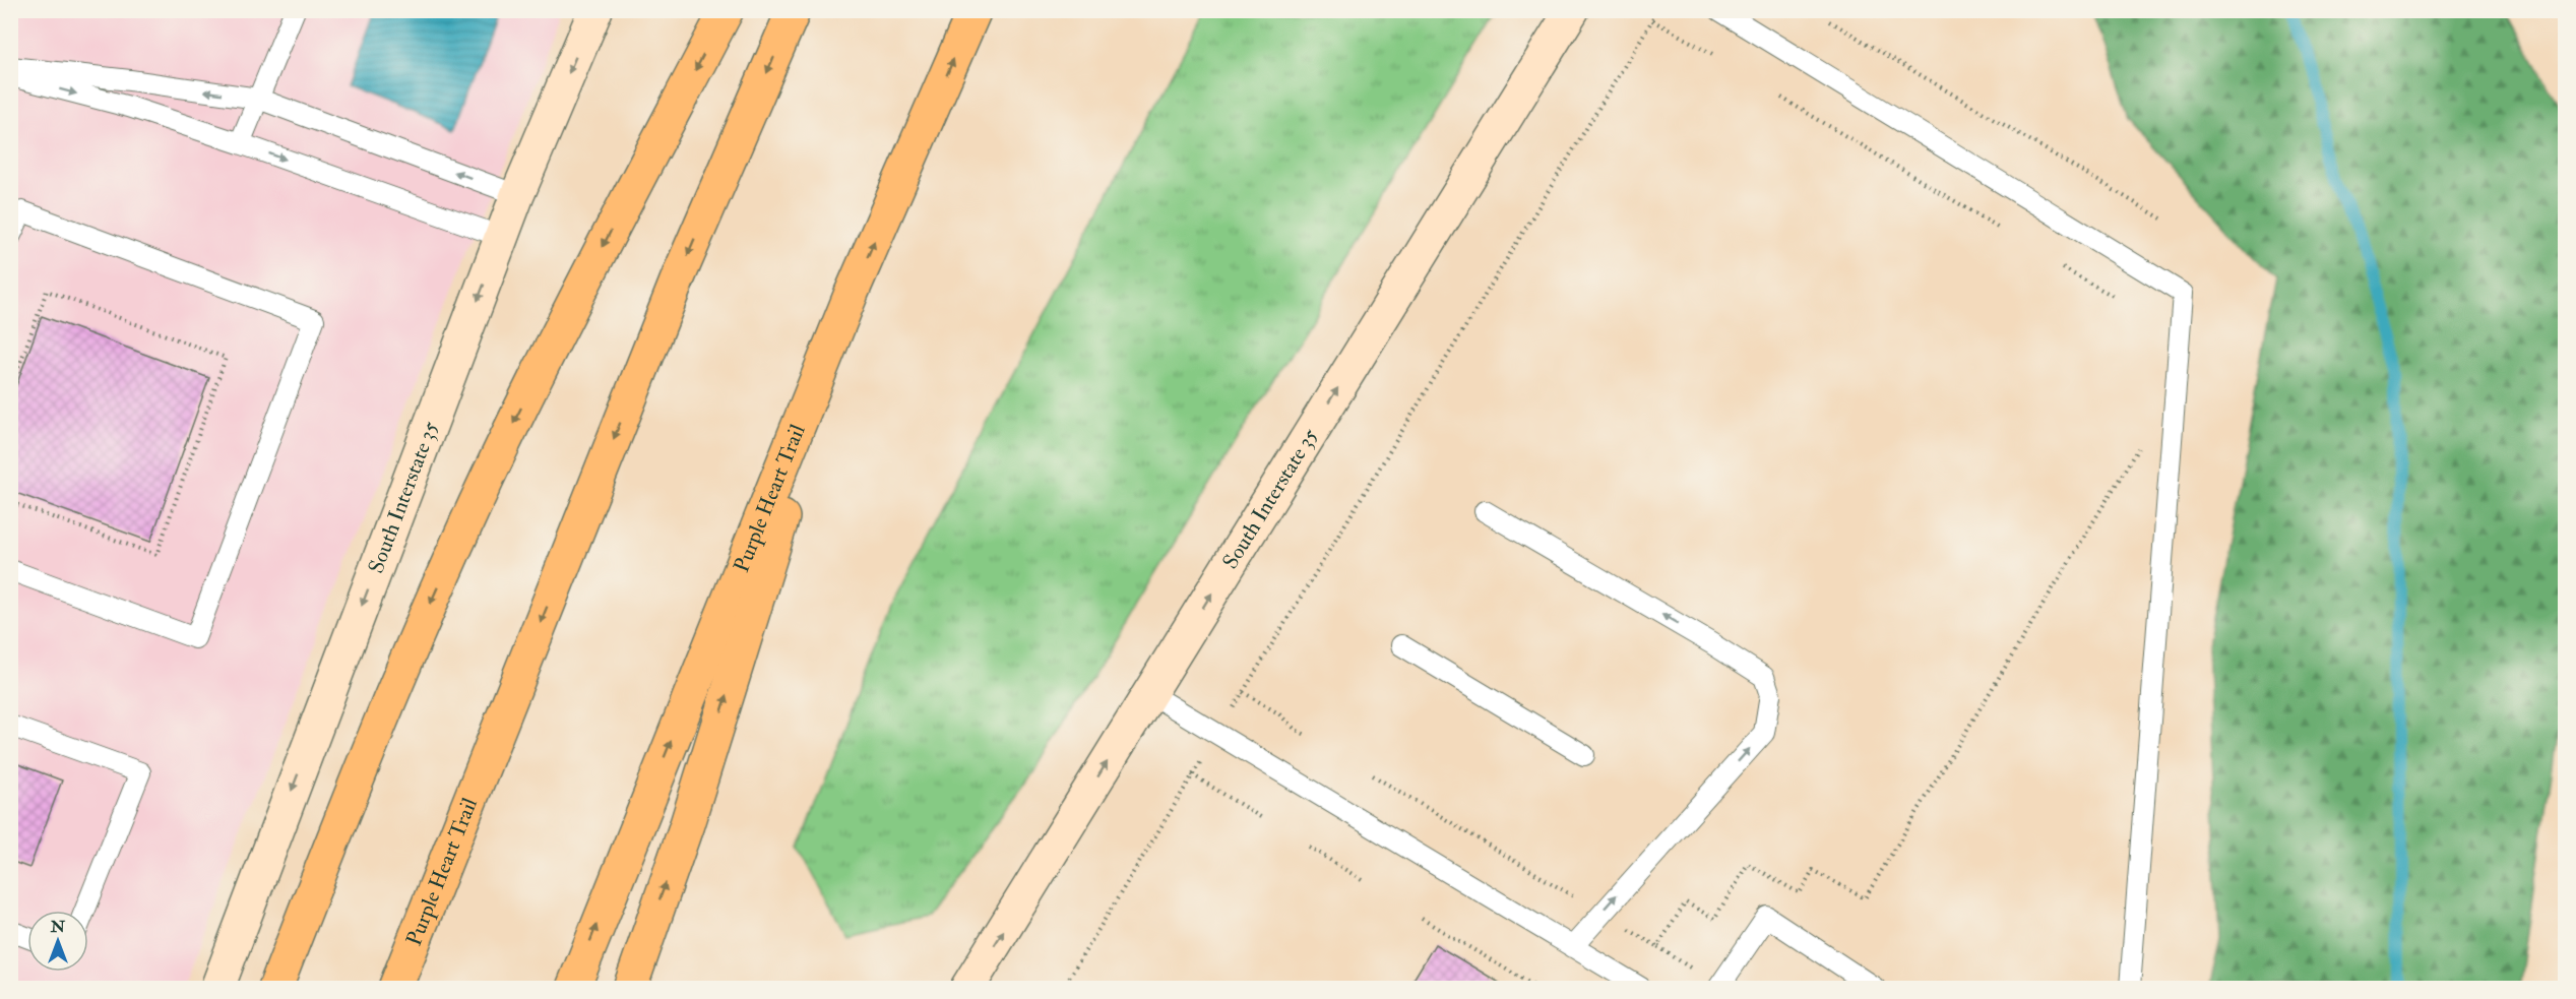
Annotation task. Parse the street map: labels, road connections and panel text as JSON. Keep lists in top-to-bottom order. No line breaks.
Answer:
{"streets":{"highway":["Purple Heart Trail"],"main road":["South Interstate 35"]},"north":"top"}
